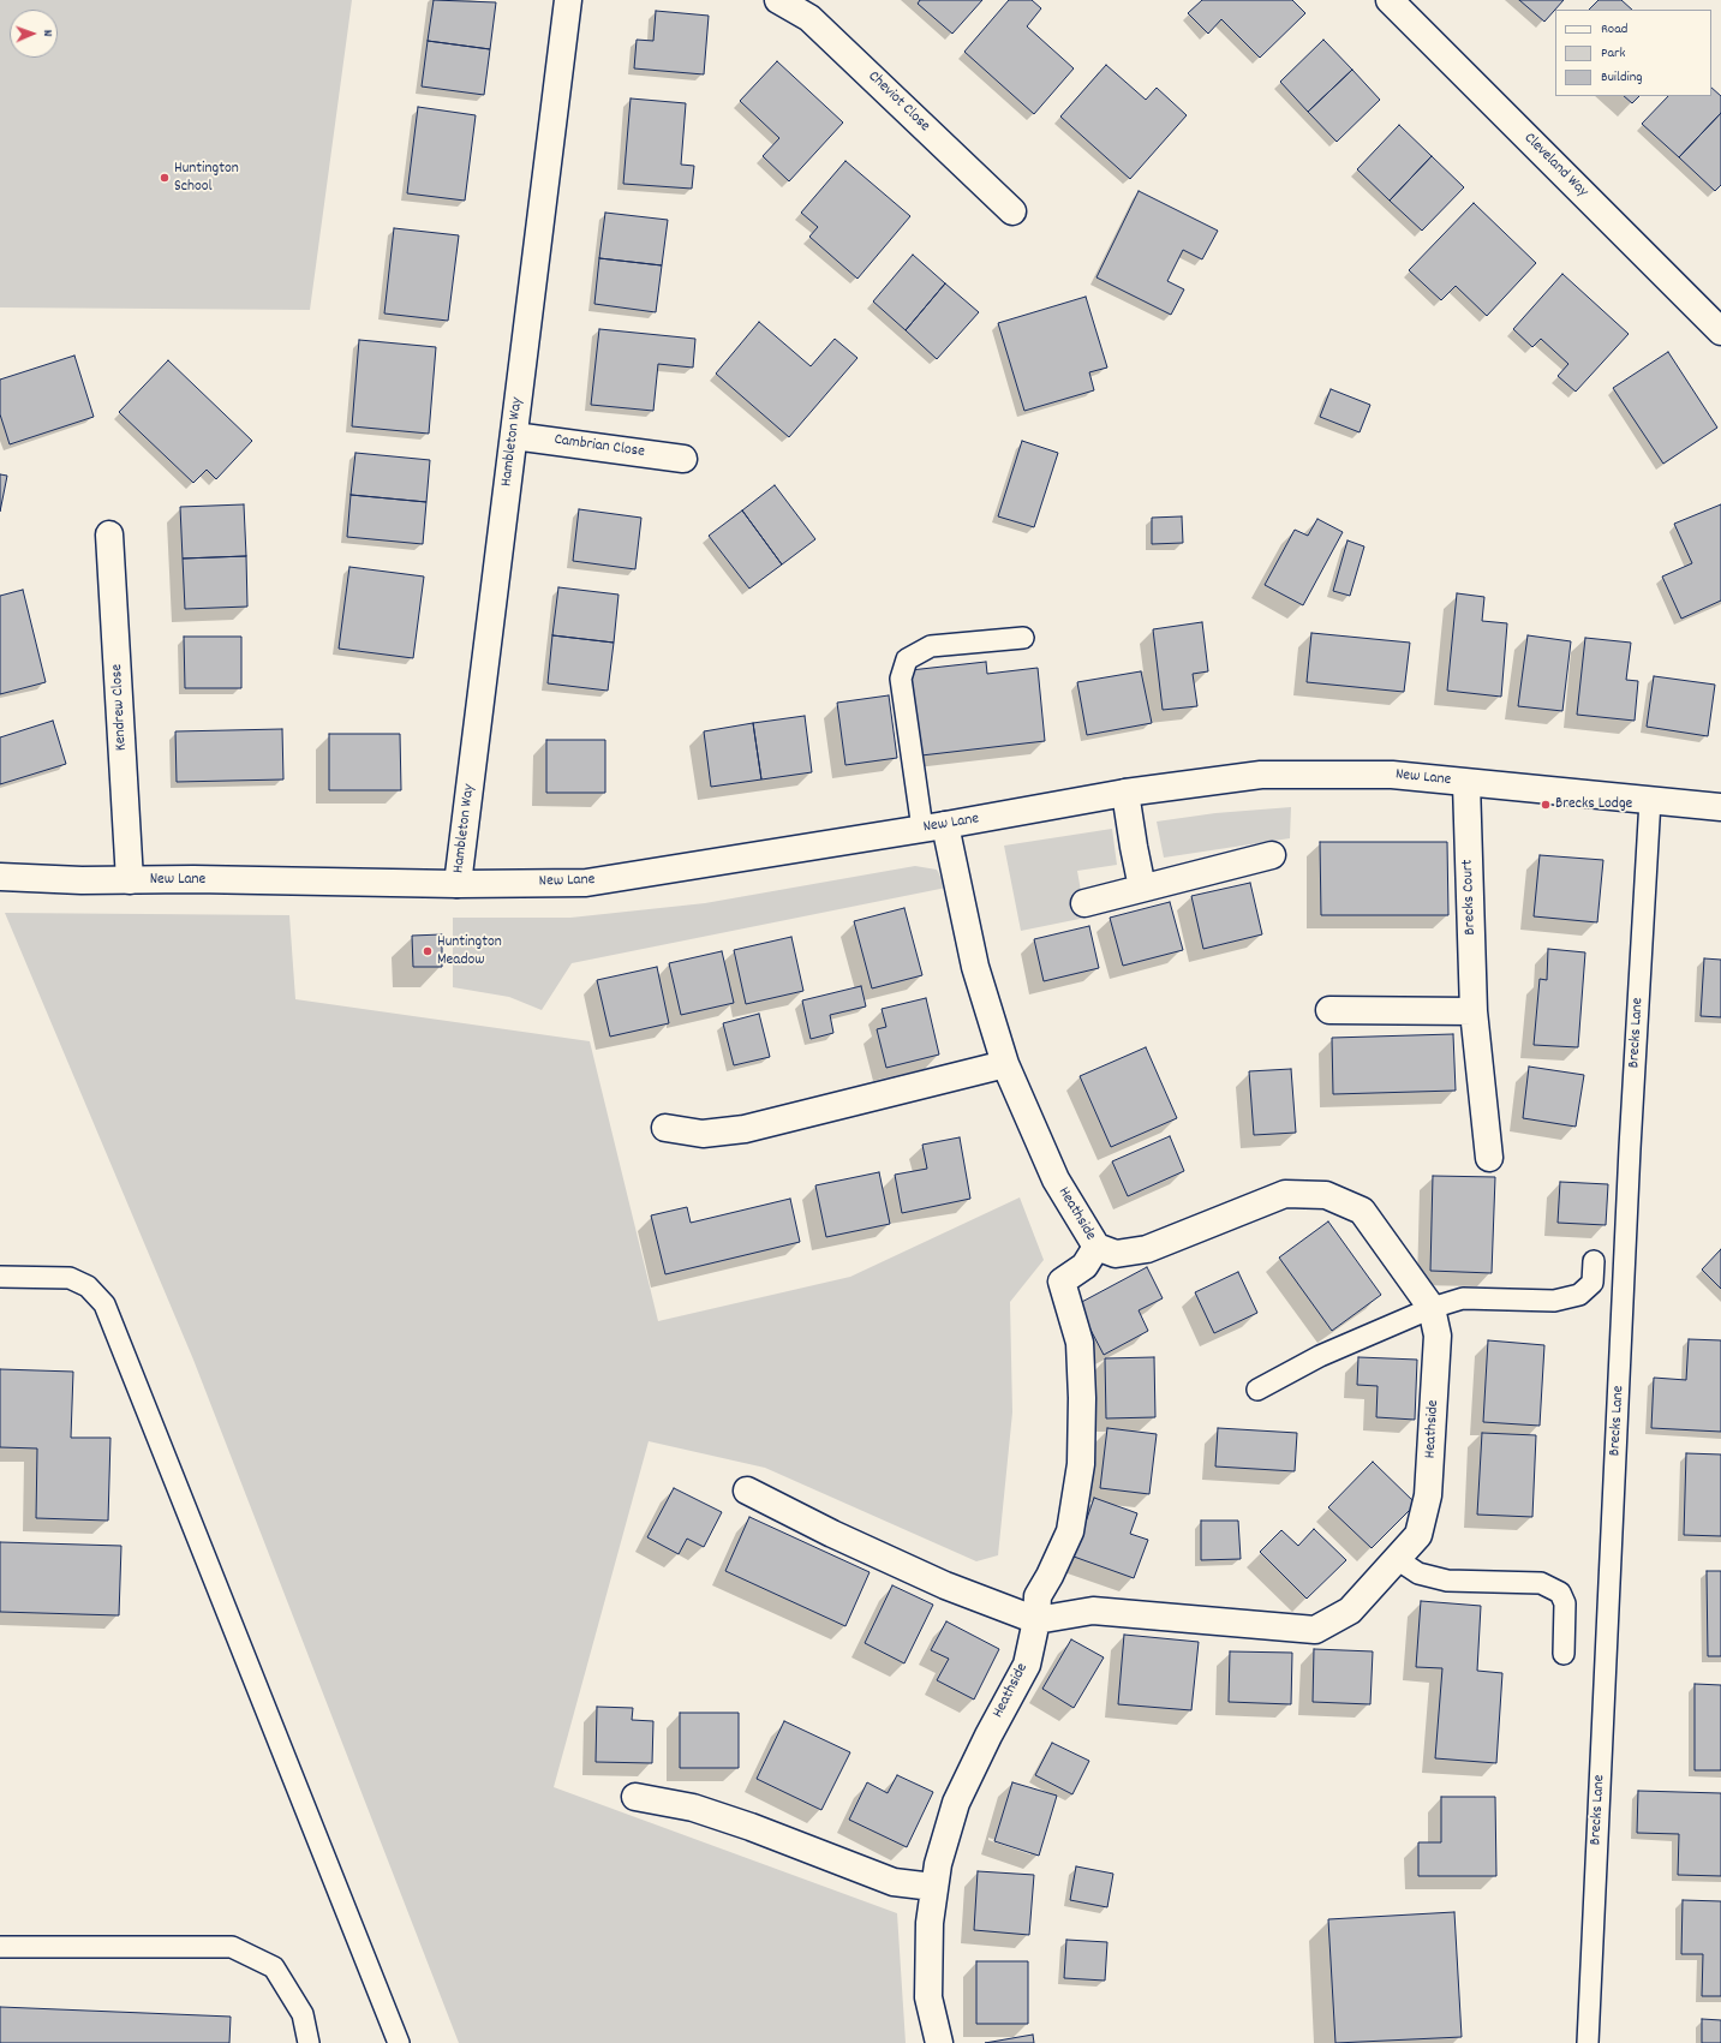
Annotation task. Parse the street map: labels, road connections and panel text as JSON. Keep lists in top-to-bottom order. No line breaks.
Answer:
{"streets":{"street":["Cheviot Close","Cleveland Way","Hambleton Way","Cambrian Close","Kendrew Close","New Lane","Brecks Court","Heathside"],"lane":["Brecks Lane"]},"crossings":[["Hambleton Way","Cambrian Close"],["Hambleton Way","New Lane"],["Kendrew Close","New Lane"],["New Lane","Brecks Court"],["New Lane","Brecks Lane"],["New Lane","Heathside"]],"places":["Huntington School","Brecks Lodge","Huntington Meadow"],"legend":["Road","Park","Building"],"north":"right"}
